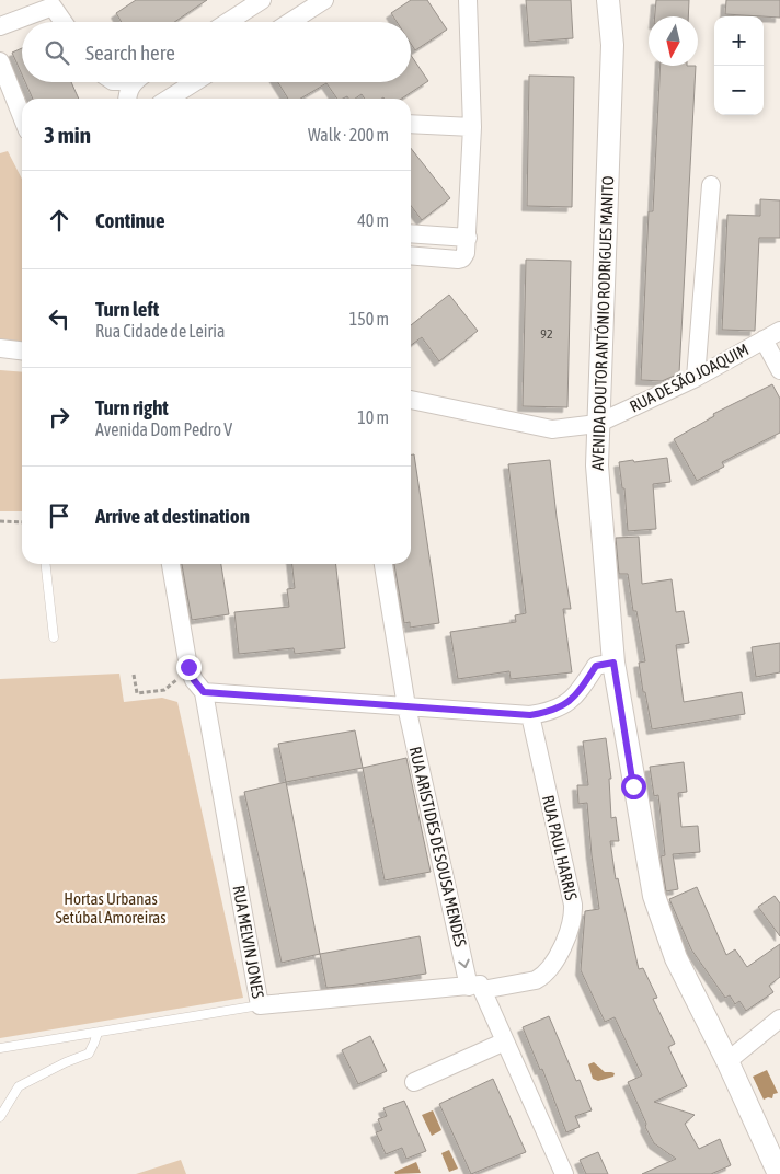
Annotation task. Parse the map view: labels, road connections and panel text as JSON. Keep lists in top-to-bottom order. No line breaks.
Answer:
{"streets":{"street":["AVENIDA DOUTOR ANTÓNIO RODRIGUES MANITO","RUA DE SÃO JOAQUIM","RUA ARISTIDES DE SOUSA MENDES","RUA PAUL HARRIS","RUA MELVIN JONES"]},"crossings":[["AVENIDA DOUTOR ANTÓNIO RODRIGUES MANITO","RUA DE SÃO JOAQUIM"],["RUA ARISTIDES DE SOUSA MENDES","RUA PAUL HARRIS"],["RUA ARISTIDES DE SOUSA MENDES","RUA MELVIN JONES"],["RUA PAUL HARRIS","RUA MELVIN JONES"]],"one_way":["RUA ARISTIDES DE SOUSA MENDES"],"parks":["Hortas Urbanas Setúbal Amoreiras"],"house_numbers":["92"],"north":"bottom","page":{"map_buttons":["+","−"],"search":"Search here","heading":["3 min","Walk · 200 m"],"list":[["Continue","40 m"],["Turn left","Rua Cidade de Leiria","150 m"],["Turn right","Avenida Dom Pedro V","10 m"],"Arrive at destination"]}}
